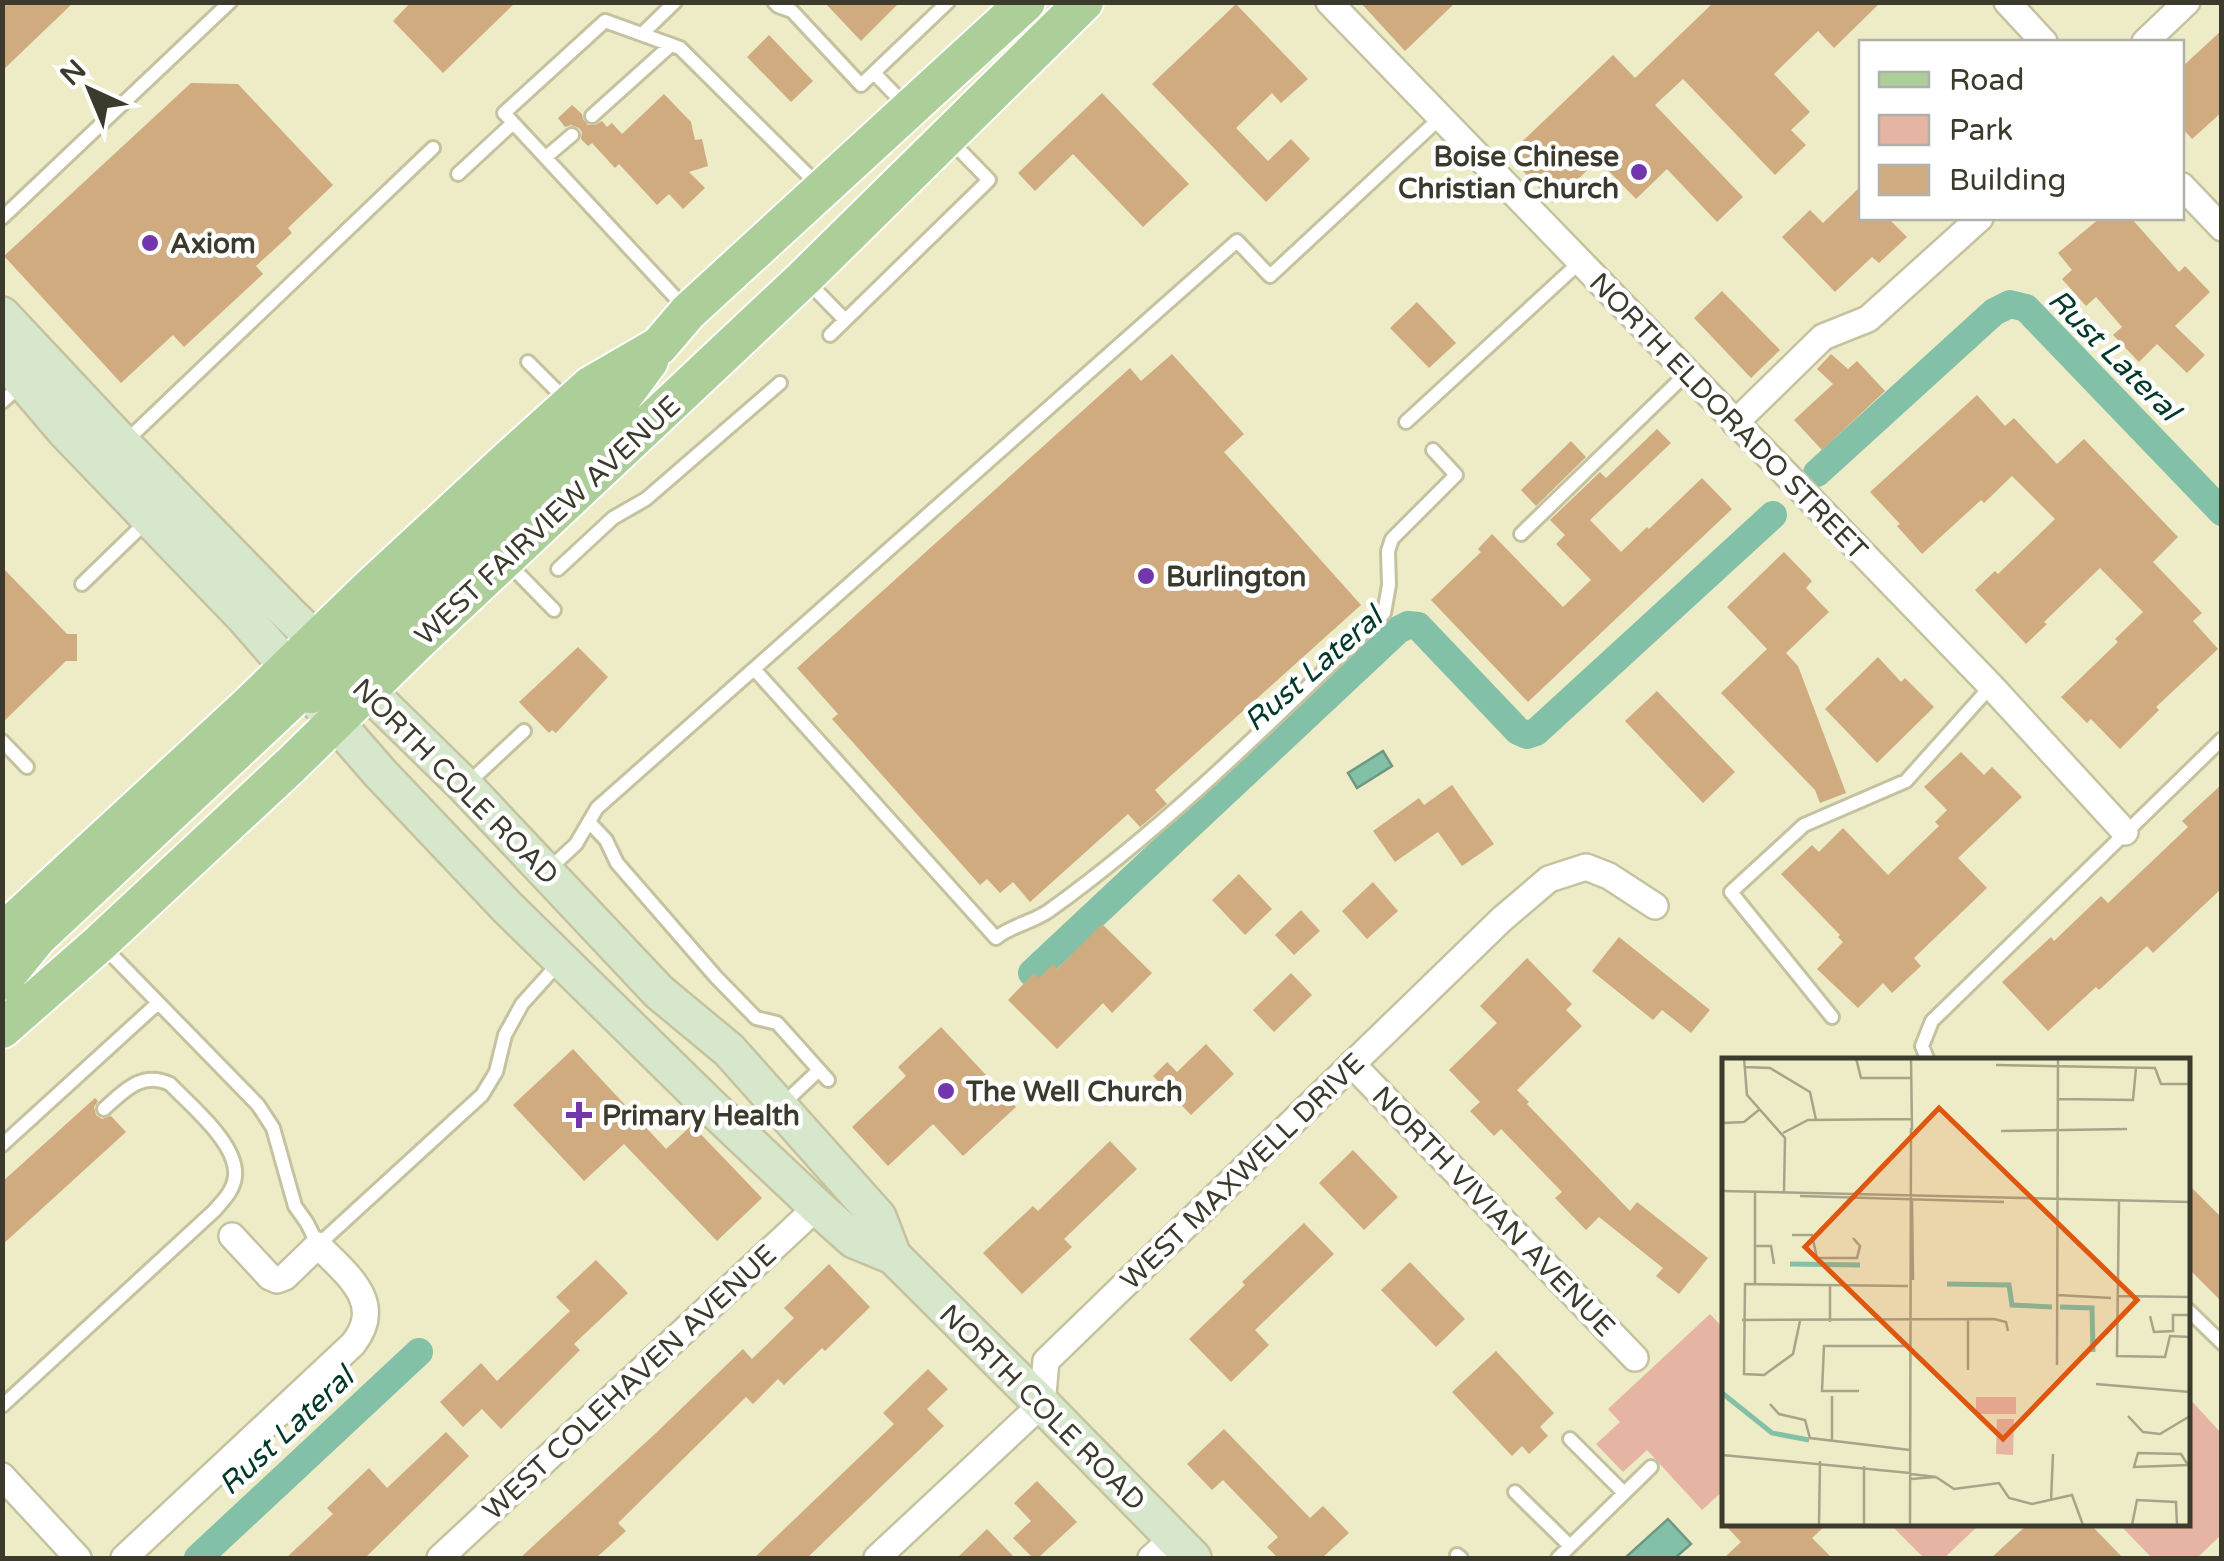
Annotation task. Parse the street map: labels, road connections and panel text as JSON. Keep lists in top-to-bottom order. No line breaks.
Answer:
{"streets":{"main road":["WEST FAIRVIEW AVENUE","NORTH COLE ROAD"],"street":["NORTH ELDORADO STREET","WEST MAXWELL DRIVE","NORTH VIVIAN AVENUE","WEST COLEHAVEN AVENUE"]},"crossings":[["WEST FAIRVIEW AVENUE","NORTH COLE ROAD"],["NORTH COLE ROAD","WEST MAXWELL DRIVE"],["NORTH COLE ROAD","WEST COLEHAVEN AVENUE"],["WEST MAXWELL DRIVE","NORTH VIVIAN AVENUE"]],"water":["Rust Lateral"],"places":{"other":["Boise Chinese Christian Church","Axiom","Burlington","The Well Church"],"health":["Primary Health"]},"legend":["Road","Park","Building"],"north":"top left"}
